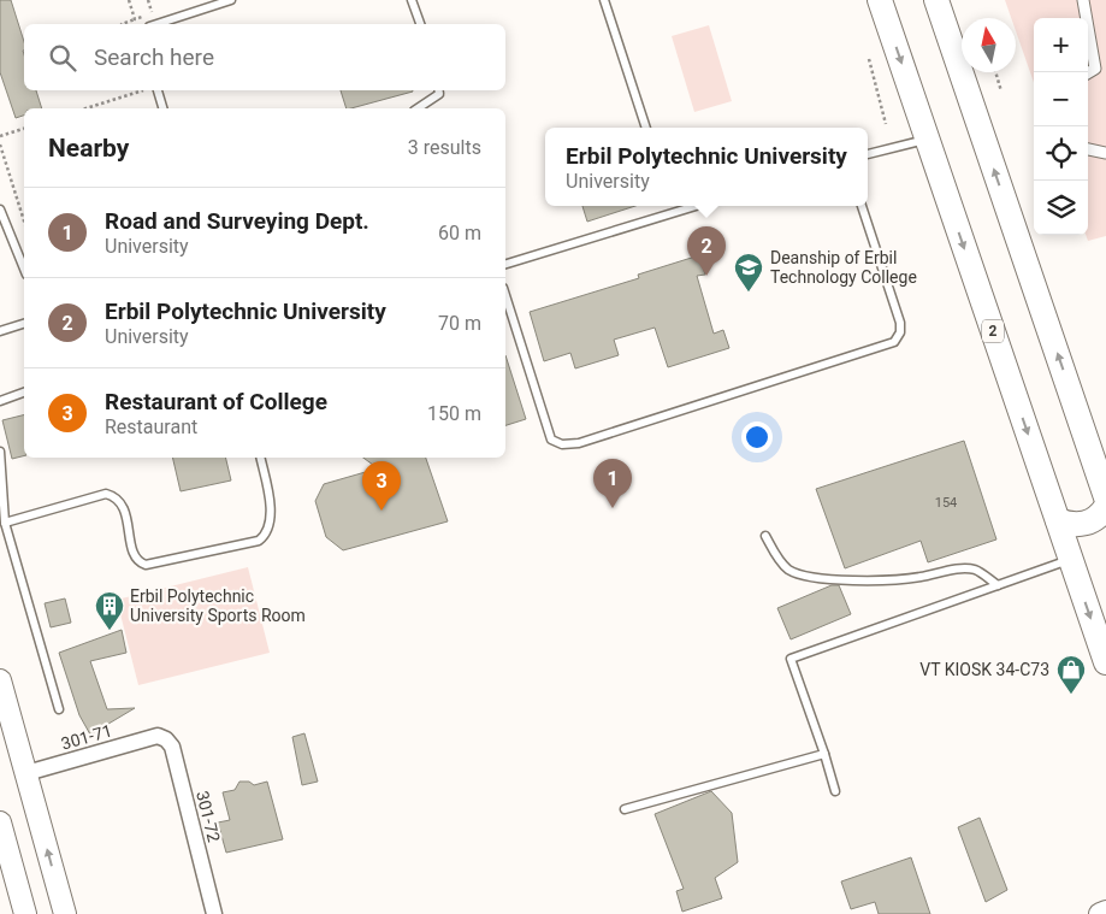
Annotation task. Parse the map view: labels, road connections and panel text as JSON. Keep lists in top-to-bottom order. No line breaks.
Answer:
{"streets":{"highway":["2"],"street":["301-71","301-72"]},"crossings":[["301-71","301-72"]],"places":{"school or university":["Deanship of Erbil Technology College"],"building":["Erbil Polytechnic University Sports Room"],"shop":["VT KIOSK 34-C73"]},"house_numbers":["154"],"north":"top","page":{"map_buttons":["+","−"],"search":"Search here","heading":["Nearby","3 results"],"popup":["Erbil Polytechnic University","University"],"list":[{"mark":"1","name":"Road and Surveying Dept.","note":"University","value":"60 m"},{"mark":"2","name":"Erbil Polytechnic University","note":"University","value":"70 m"},{"mark":"3","name":"Restaurant of College","note":"Restaurant","value":"150 m"}],"pins":["2","1","3"]}}
